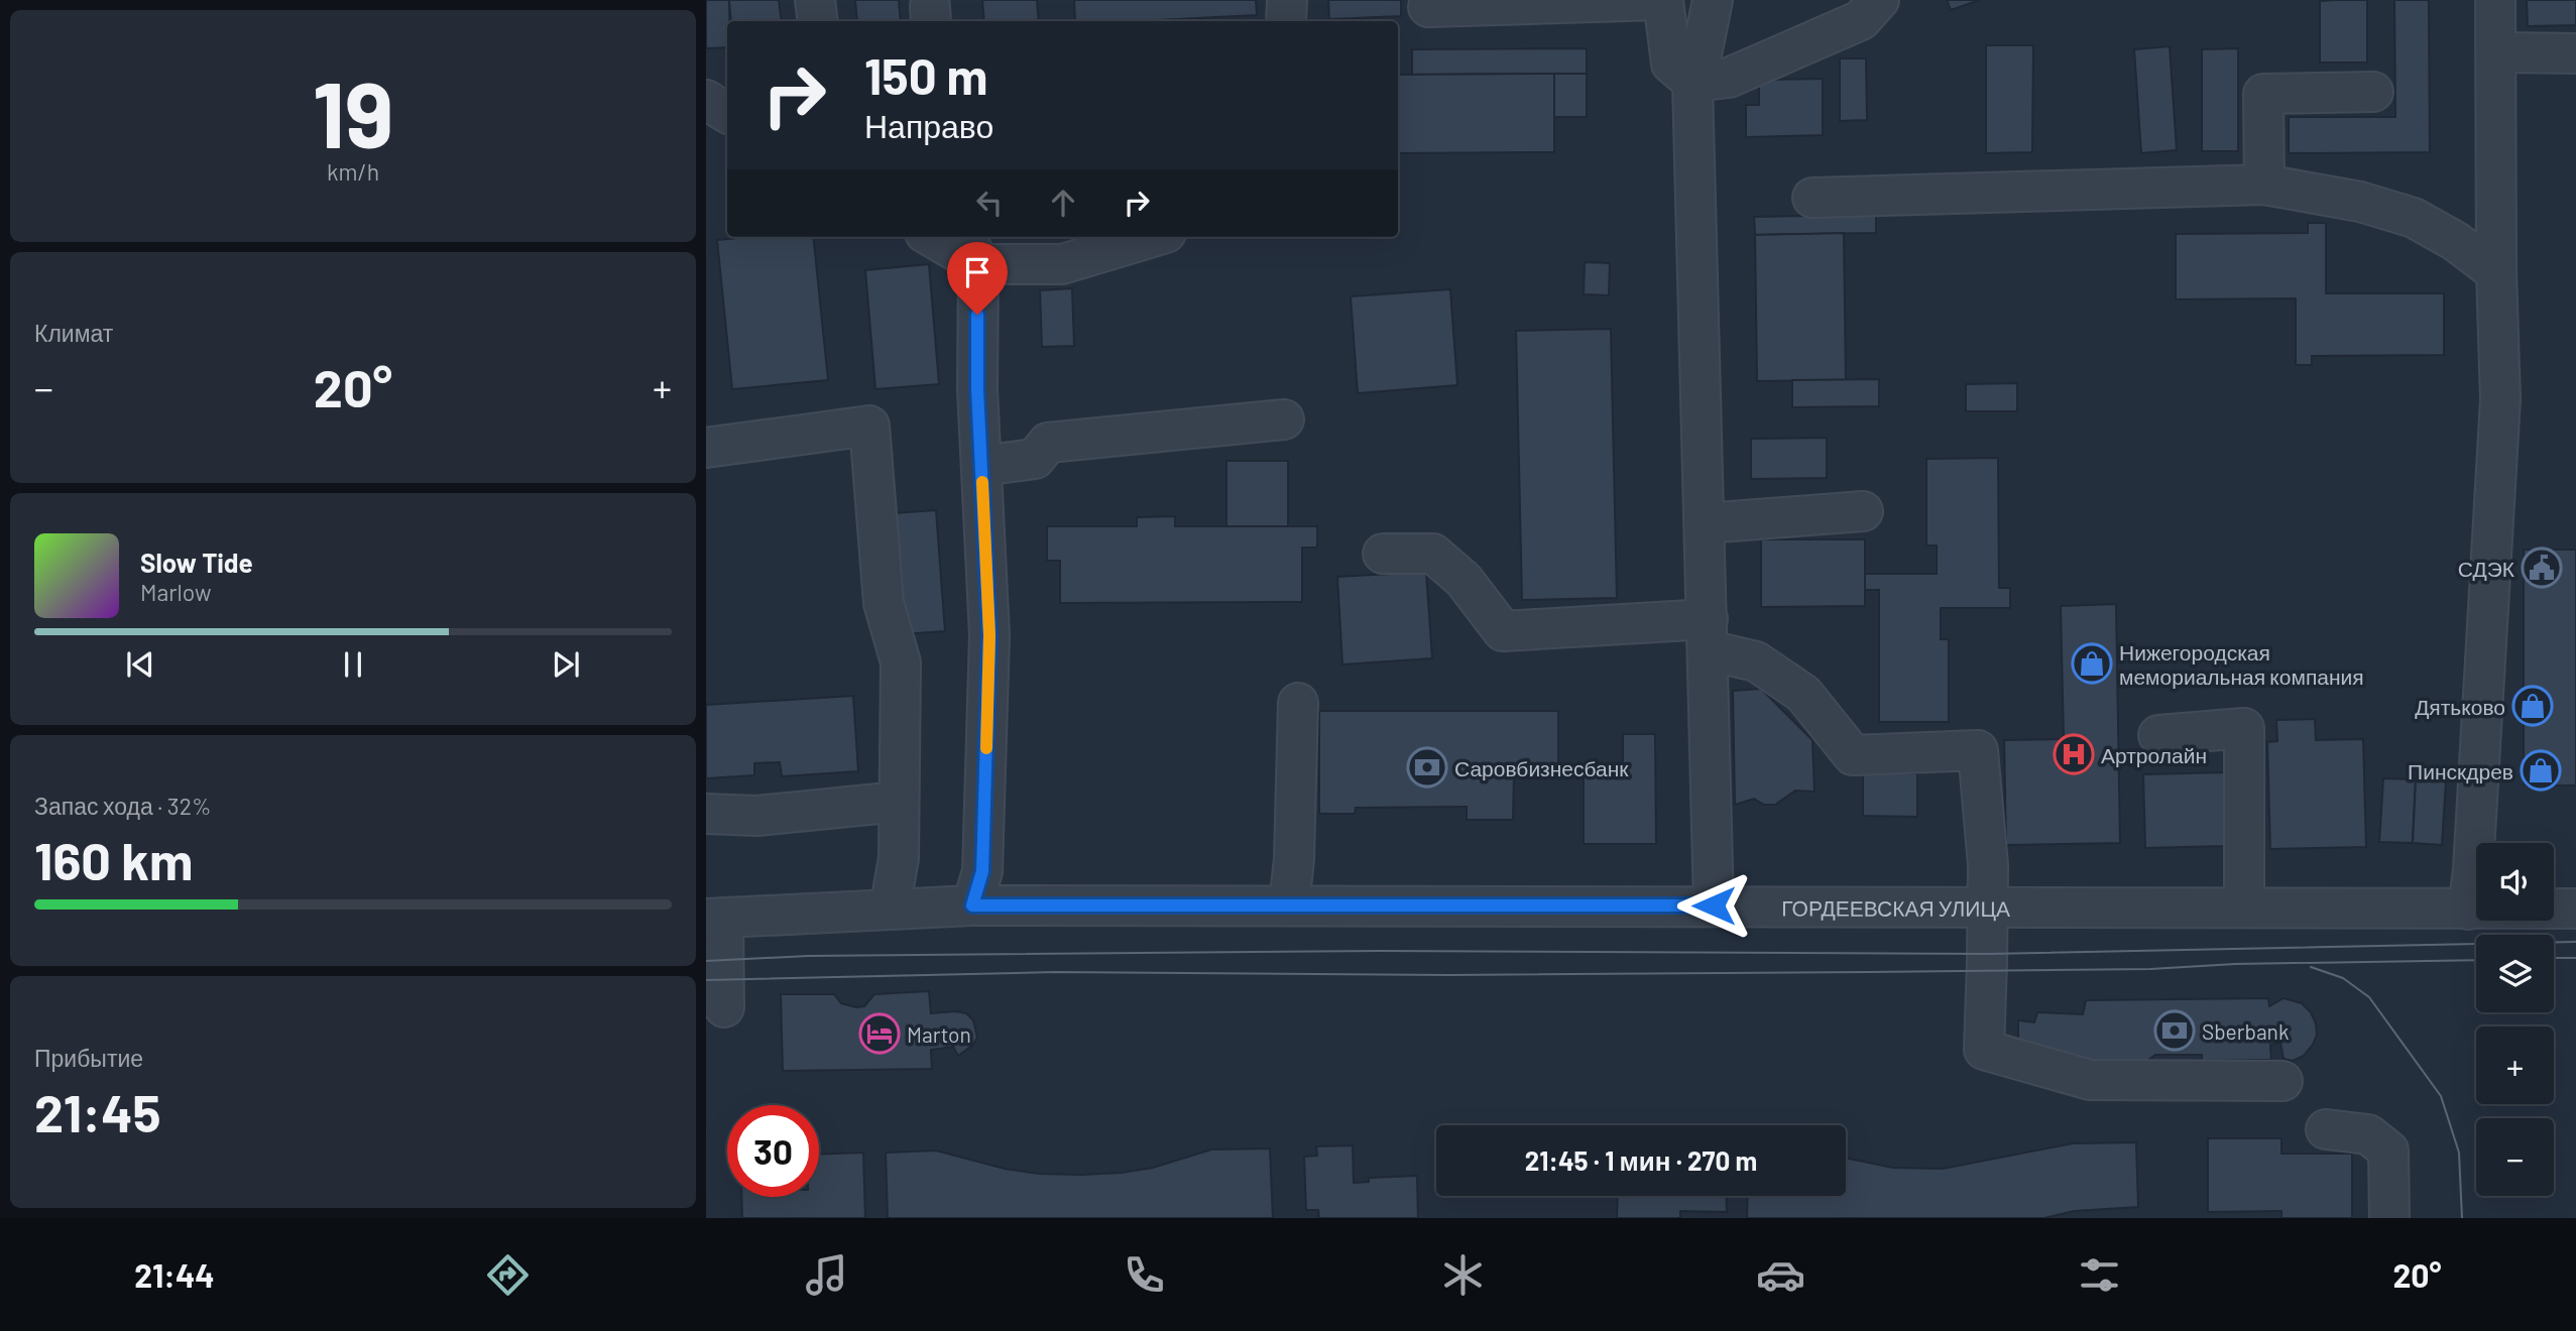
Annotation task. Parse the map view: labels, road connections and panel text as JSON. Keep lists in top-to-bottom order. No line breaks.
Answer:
{"streets":{"street":["ГОРДЕЕВСКАЯ УЛИЦА"]},"places":{"public building":["СДЭК"],"shop":["Нижегородская мемориальная компания","Дятьково","Пинскдрев"],"hospital":["Артролайн"],"bank":["Саровбизнесбанк","Sberbank"],"hotel":["Marton"]},"page":{"tile":[["19","km/h"],"Климат",["Запас хода · 32%","160 km"],["Прибытие","21:45"]],"turn":["150 m","Направо"],"heat":["−","20°","+"],"song":["Slow Tide","Marlow"],"map_buttons":["+","−"],"limit":"30","trip":"21:45 · 1 мин · 270 m","tabs":["21:44","20°"]}}
